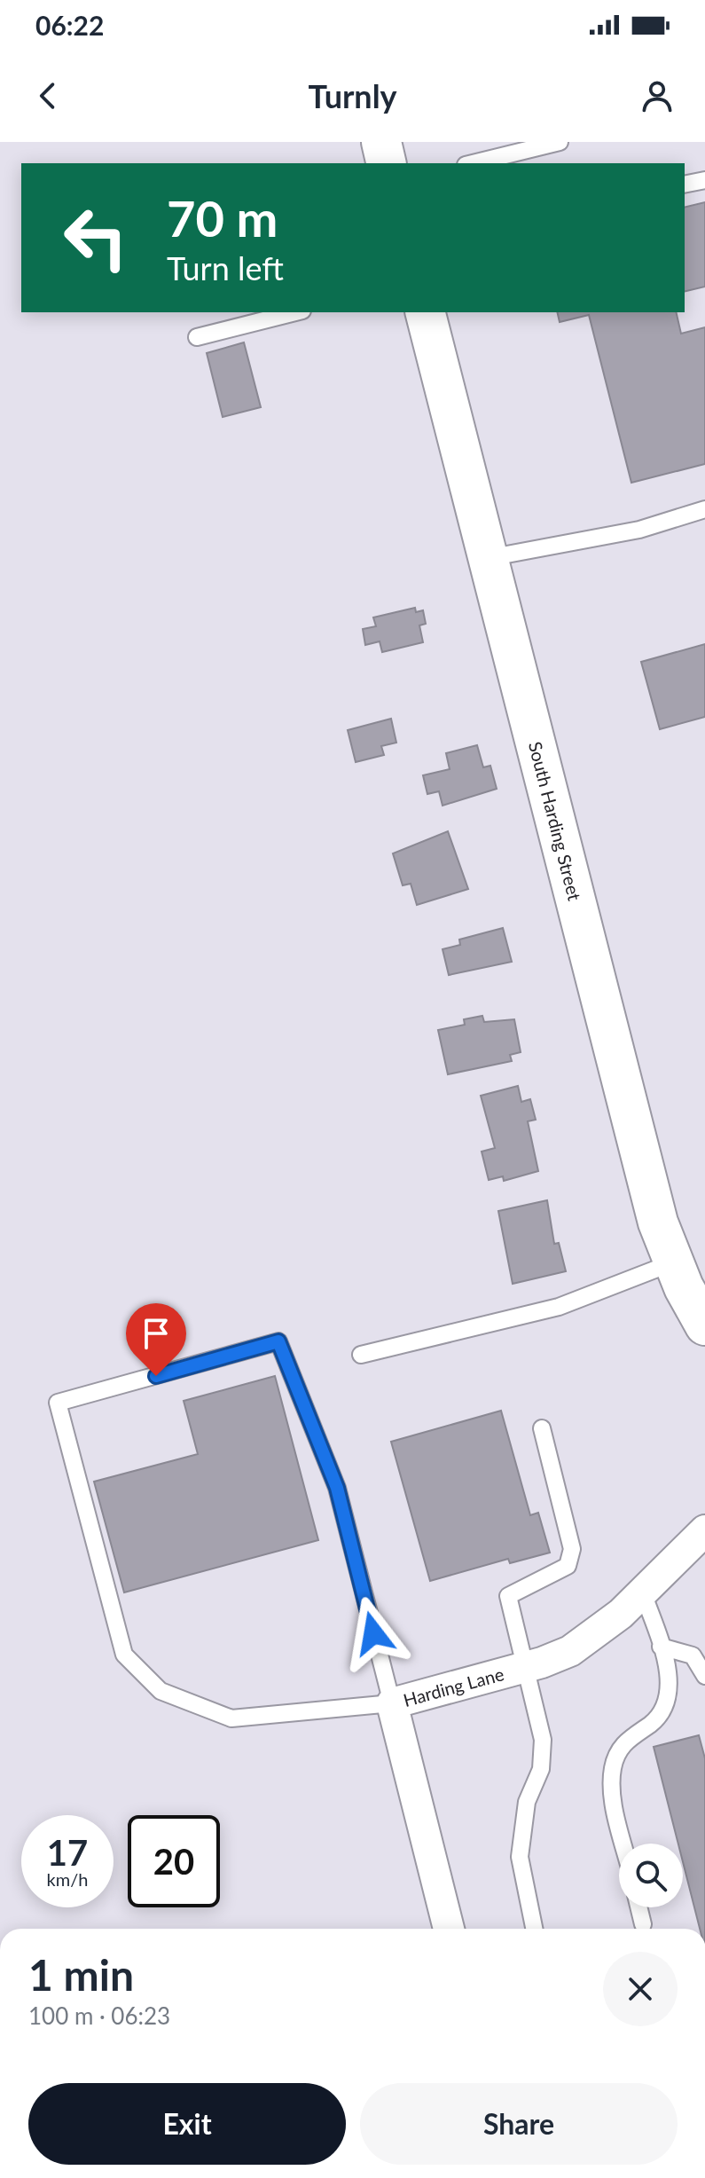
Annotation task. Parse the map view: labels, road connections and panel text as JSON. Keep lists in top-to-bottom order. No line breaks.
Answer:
{"streets":{"street":["South Harding Street","Harding Lane"]},"page":{"status":"06:22","header":"Turnly","turn":["70 m","Turn left"],"speed":"17 km/h","limit":"20","heading":["1 min","100 m · 06:23"],"buttons":["Exit","Share"]}}
